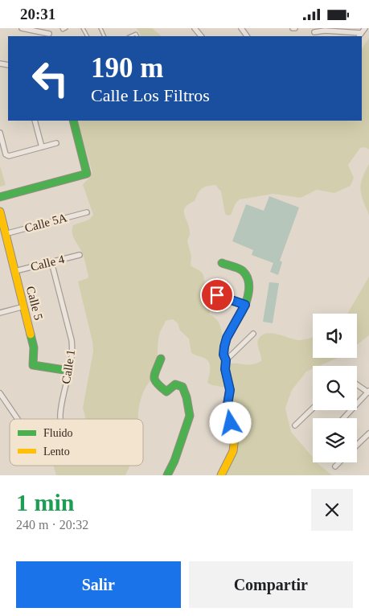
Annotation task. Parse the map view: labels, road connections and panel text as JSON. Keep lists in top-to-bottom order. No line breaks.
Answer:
{"streets":{"street":["Calle 5A","Calle 4","Calle 5","Calle 1"]},"crossings":[["Calle 5A","Calle 5"],["Calle 4","Calle 5"],["Calle 4","Calle 1"],["Calle 5","Calle 1"]],"legend":["Fluido","Lento"],"page":{"status":"20:31","turn":["190 m","Calle Los Filtros"],"heading":["1 min","240 m · 20:32"],"buttons":["Salir","Compartir"]}}
